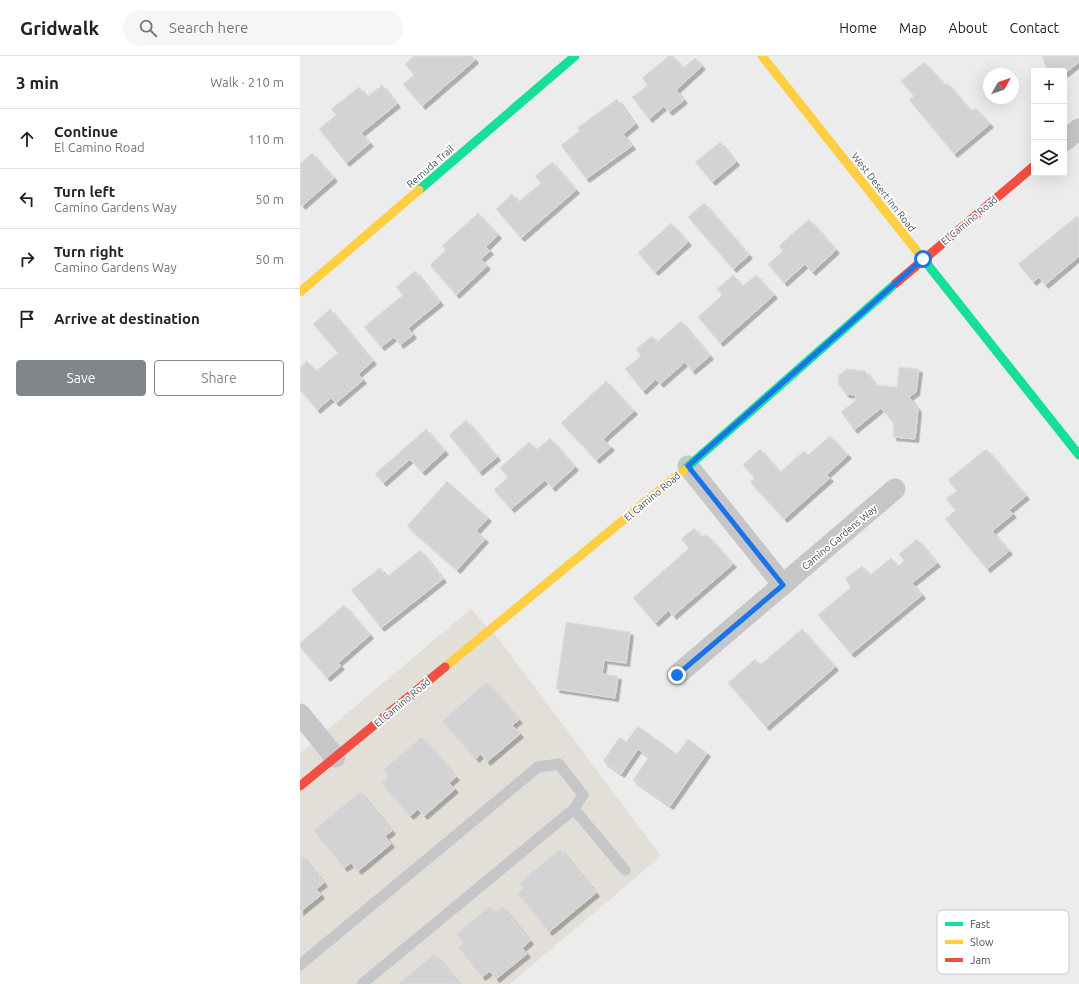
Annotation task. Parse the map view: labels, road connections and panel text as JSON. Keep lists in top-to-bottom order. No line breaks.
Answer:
{"streets":{"street":["Remuda Trail","West Desert Inn Road","El Camino Road","Camino Gardens Way"]},"crossings":[["West Desert Inn Road","El Camino Road"]],"legend":["Fast","Slow","Jam"],"north":"top right","page":{"header":"Gridwalk","search":"Search here","nav":["Home","Map","About","Contact"],"heading":["3 min","Walk · 210 m"],"map_buttons":["+","−"],"list":[["Continue","El Camino Road","110 m"],["Turn left","Camino Gardens Way","50 m"],["Turn right","Camino Gardens Way","50 m"],"Arrive at destination"],"buttons":["Save","Share"]}}
